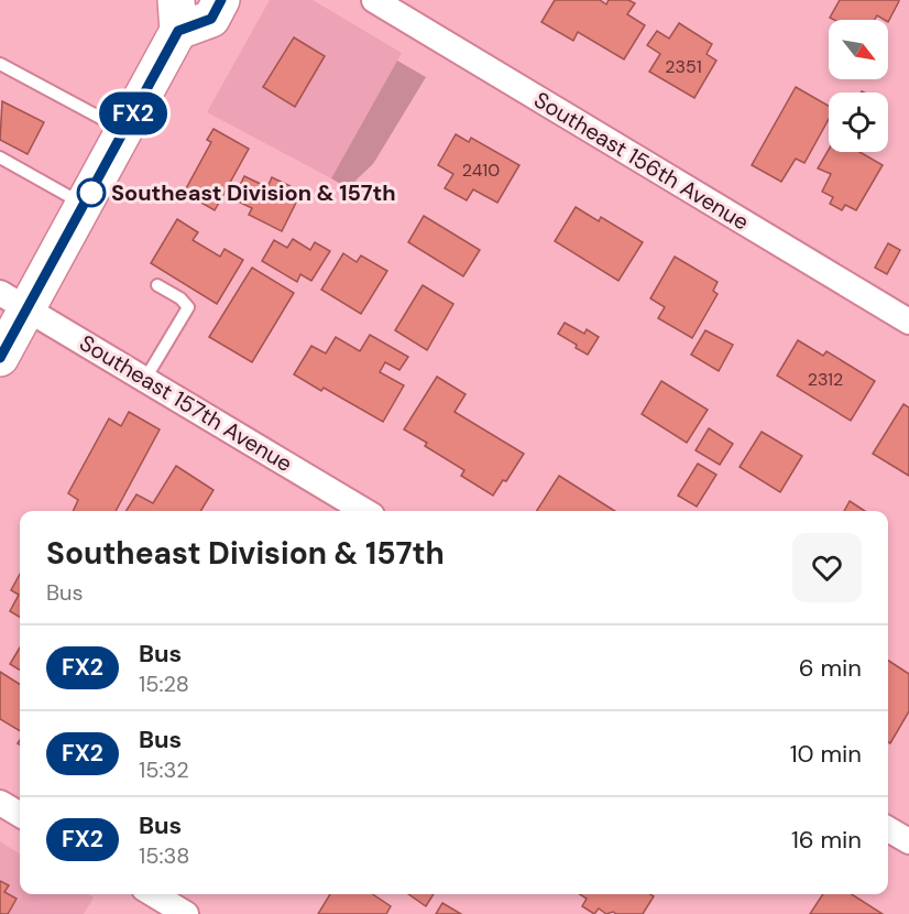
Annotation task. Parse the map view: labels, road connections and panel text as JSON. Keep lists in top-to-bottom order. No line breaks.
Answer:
{"streets":{"street":["Southeast 156th Avenue","Southeast 157th Avenue"]},"places":["Southeast Division & 157th"],"lines":["bus line FX2"],"house_numbers":["2351","2410","2312"],"north":"bottom right","page":{"on_map":"FX2","heading":["Southeast Division & 157th","Bus"],"list":[{"mark":"FX2","name":"Bus","note":"15:28","value":"6 min"},{"mark":"FX2","name":"Bus","note":"15:32","value":"10 min"},{"mark":"FX2","name":"Bus","note":"15:38","value":"16 min"}]}}
